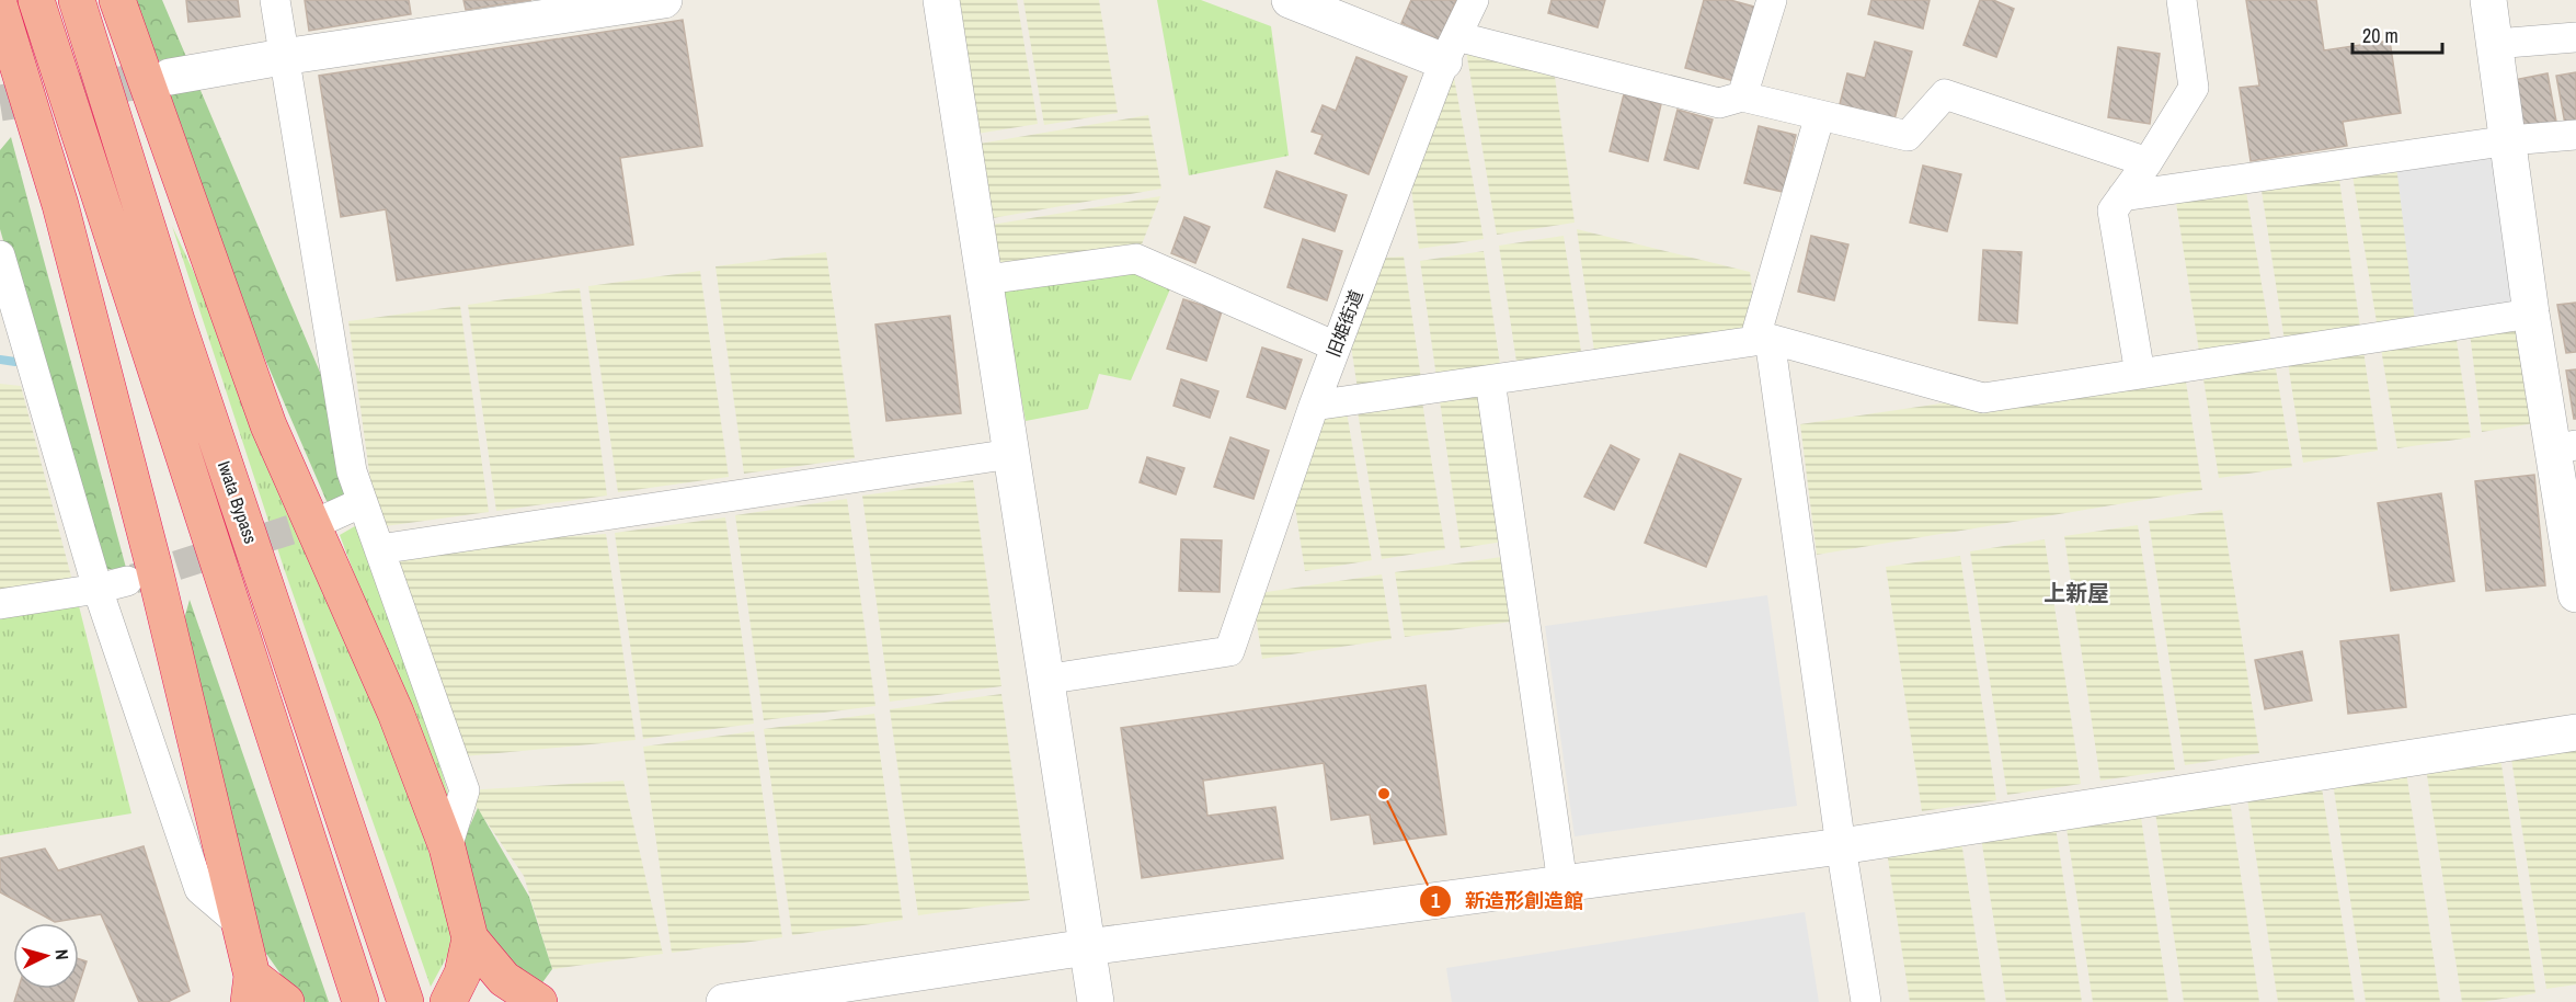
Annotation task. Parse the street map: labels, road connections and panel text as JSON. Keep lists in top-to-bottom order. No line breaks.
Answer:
{"streets":{"highway":["Iwata Bypass"],"street":["旧姫街道"]},"districts":["上新屋"],"places":["新造形創造館"],"scale_bar":"20 m","north":"right"}
